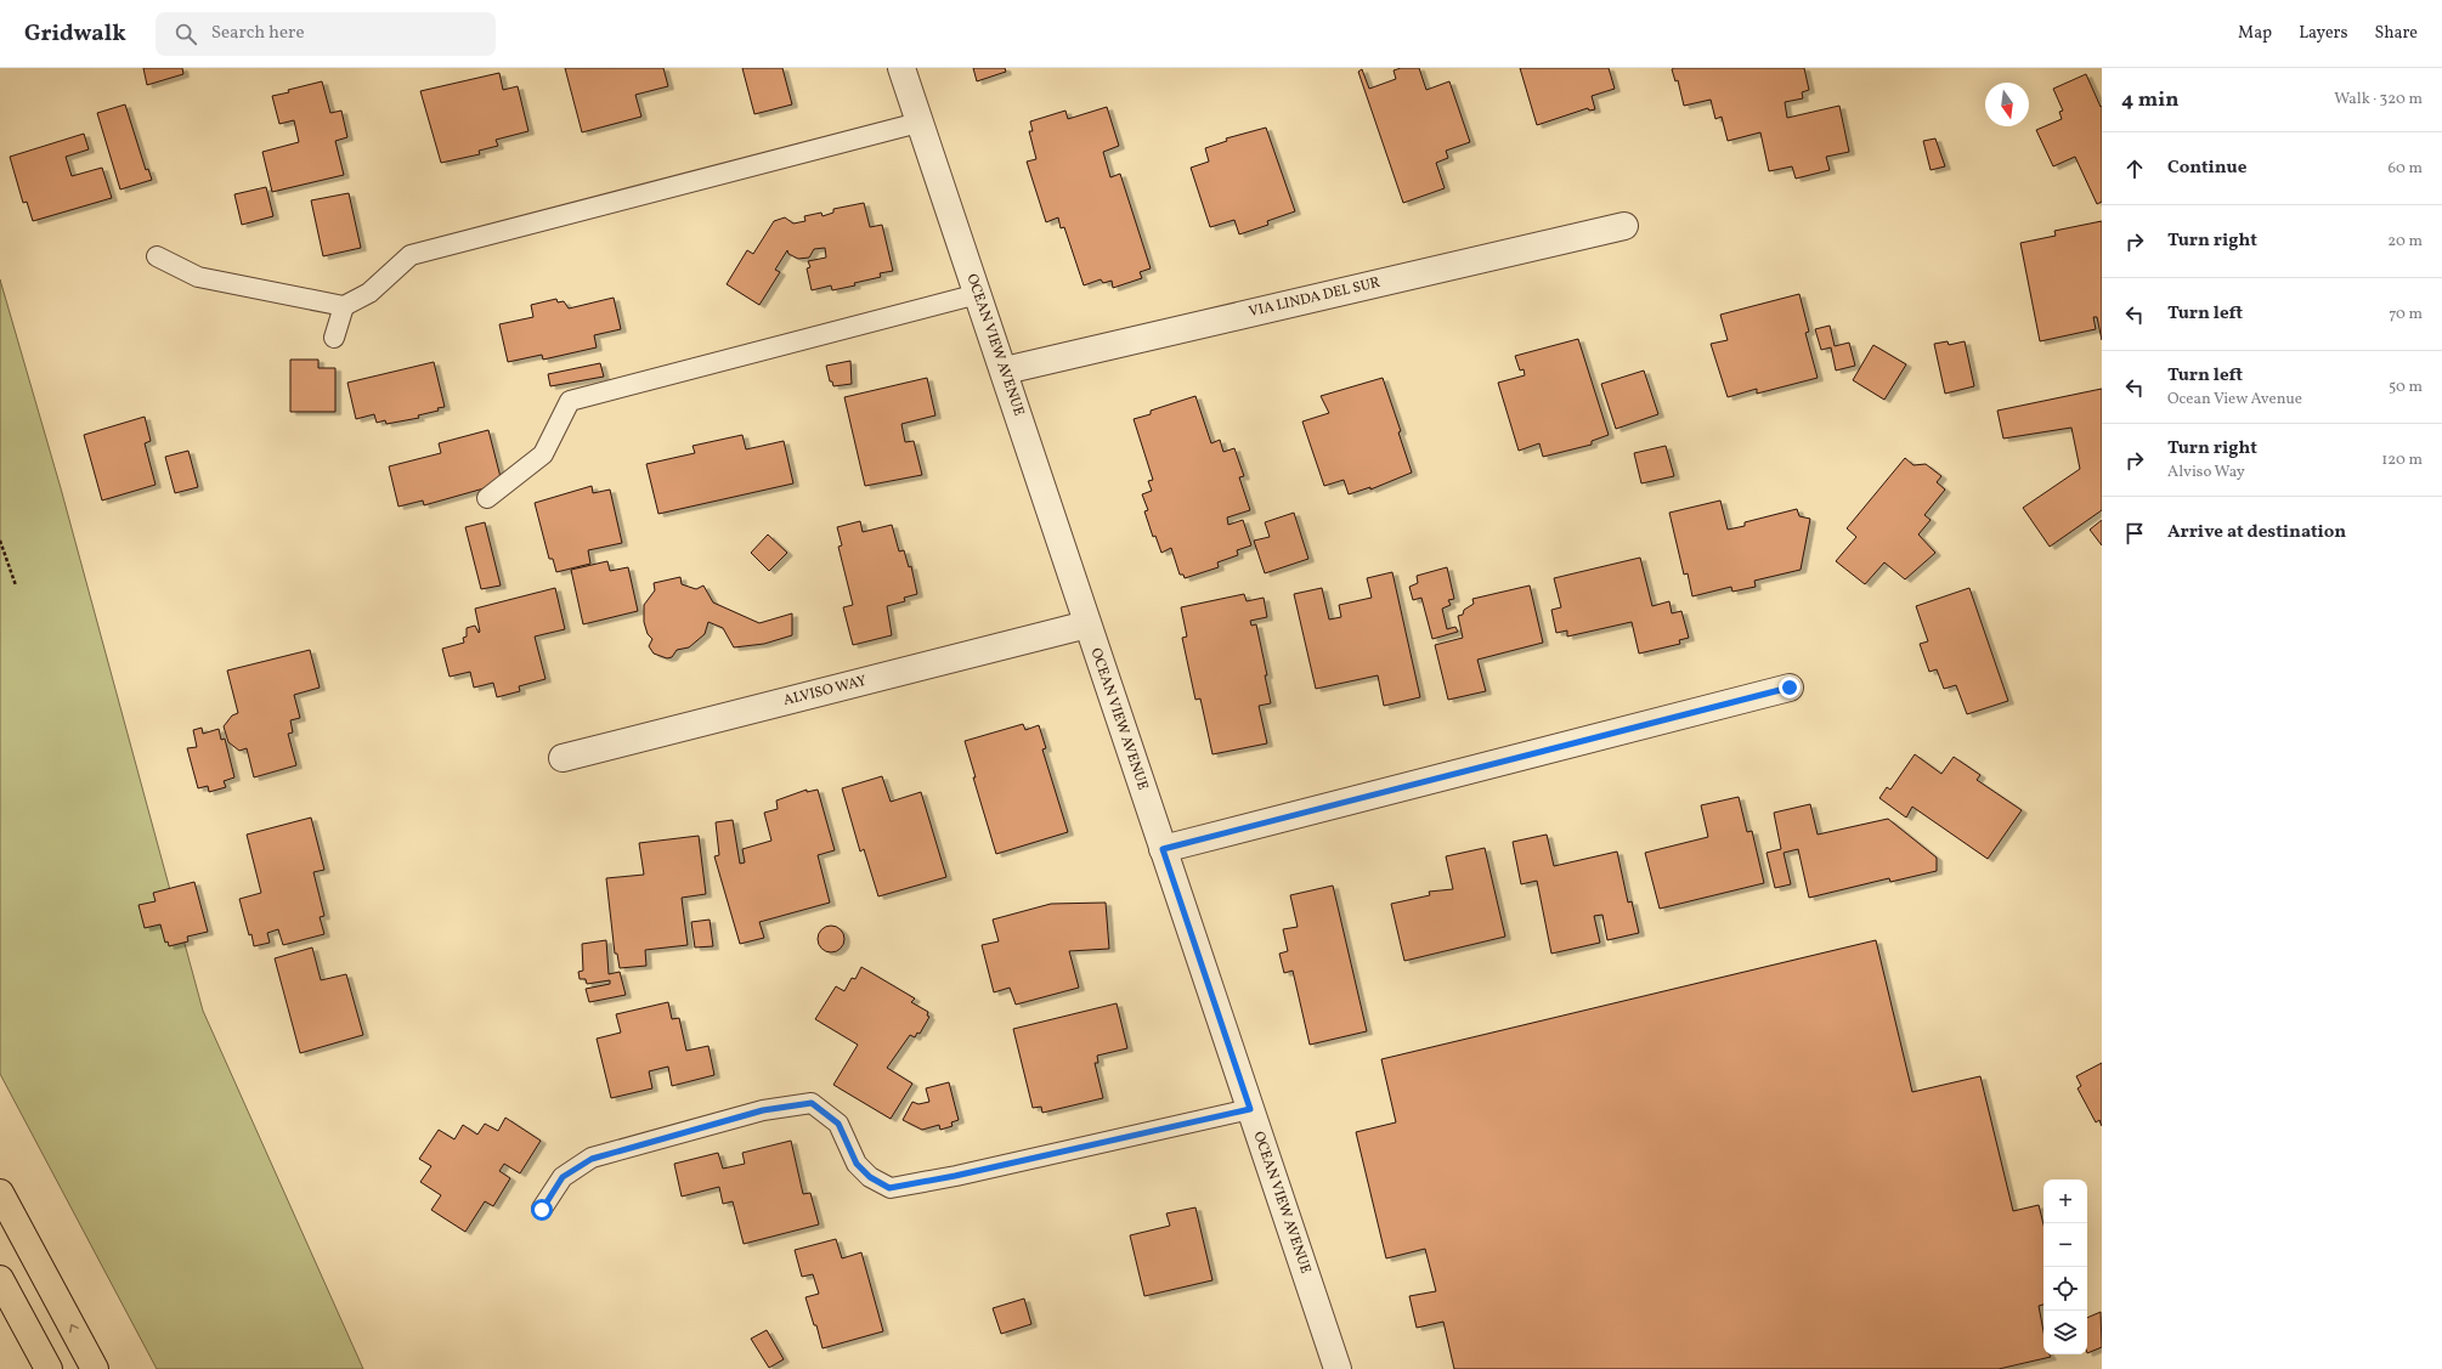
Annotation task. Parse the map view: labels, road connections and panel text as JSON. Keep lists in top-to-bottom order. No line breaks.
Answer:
{"streets":{"street":["VIA LINDA DEL SUR","OCEAN VIEW AVENUE","ALVISO WAY"]},"crossings":[["VIA LINDA DEL SUR","OCEAN VIEW AVENUE"],["OCEAN VIEW AVENUE","ALVISO WAY"]],"north":"bottom","page":{"header":"Gridwalk","search":"Search here","nav":["Map","Layers","Share"],"heading":["4 min","Walk · 320 m"],"list":[["Continue","60 m"],["Turn right","20 m"],["Turn left","70 m"],["Turn left","Ocean View Avenue","50 m"],["Turn right","Alviso Way","120 m"],"Arrive at destination"],"map_buttons":["+","−"]}}
